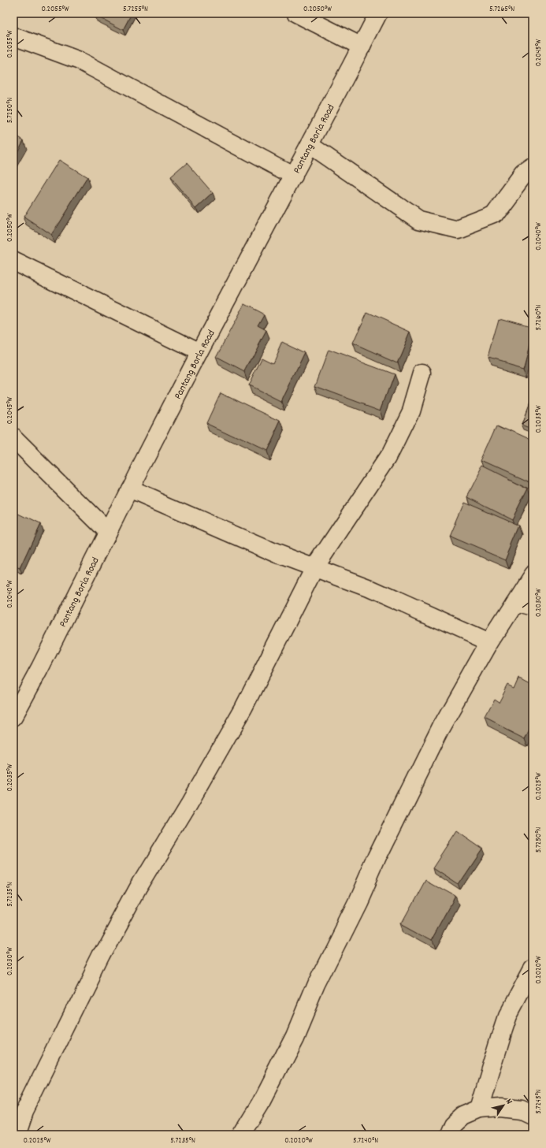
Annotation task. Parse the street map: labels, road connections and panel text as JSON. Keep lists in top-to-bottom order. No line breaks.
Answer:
{"streets":{"street":["Pantang Borla Road"]},"north":"top right","coordinates":["0.2055°W","5.7255°N","0.2050°W","5.7265°N","0.2045°W","5.7250°N","0.2040°W","5.7260°N","0.2035°W","0.2030°W","0.2025°W","5.7235°N","0.2020°W","5.7245°N","5.7240°N"]}
